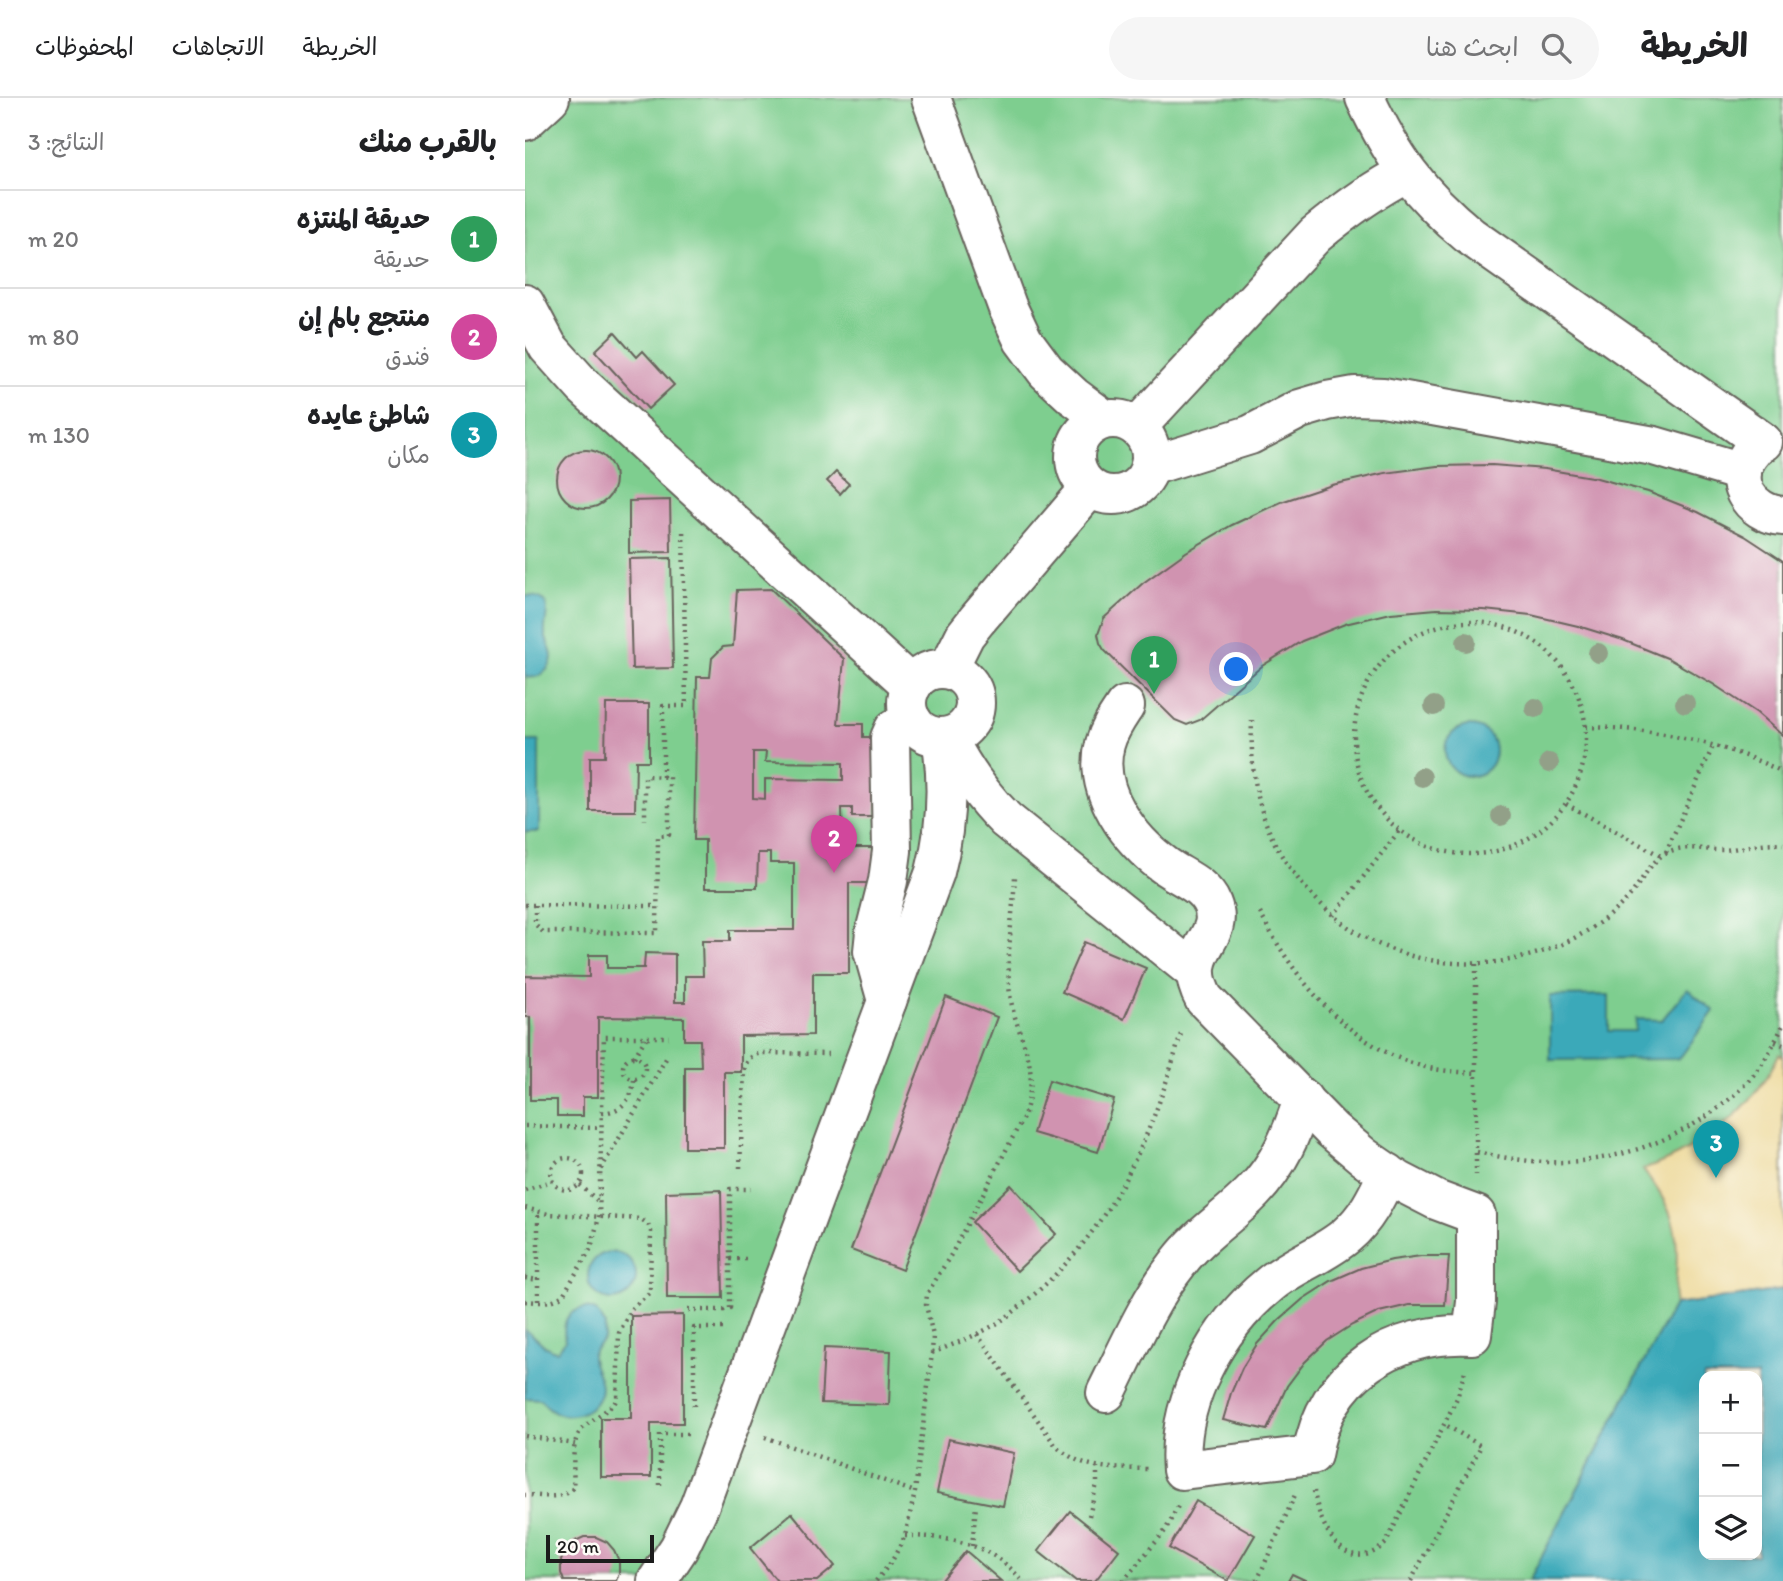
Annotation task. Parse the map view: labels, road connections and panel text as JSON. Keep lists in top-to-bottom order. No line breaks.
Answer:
{"scale_bar":"20 m","page":{"header":"الخريطة","search":"ابحث هنا","nav":["الخريطة","الاتجاهات","المحفوظات"],"heading":["بالقرب منك","النتائج: 3"],"list":[{"mark":"1","name":"حديقة المنتزه","note":"حديقة","value":"20 m"},{"mark":"2","name":"منتجع بالم إن","note":"فندق","value":"80 m"},{"mark":"3","name":"شاطئ عايده","note":"مكان","value":"130 m"}],"pins":["1","2","3"],"map_buttons":["+","−"],"scale":"20 m"}}
